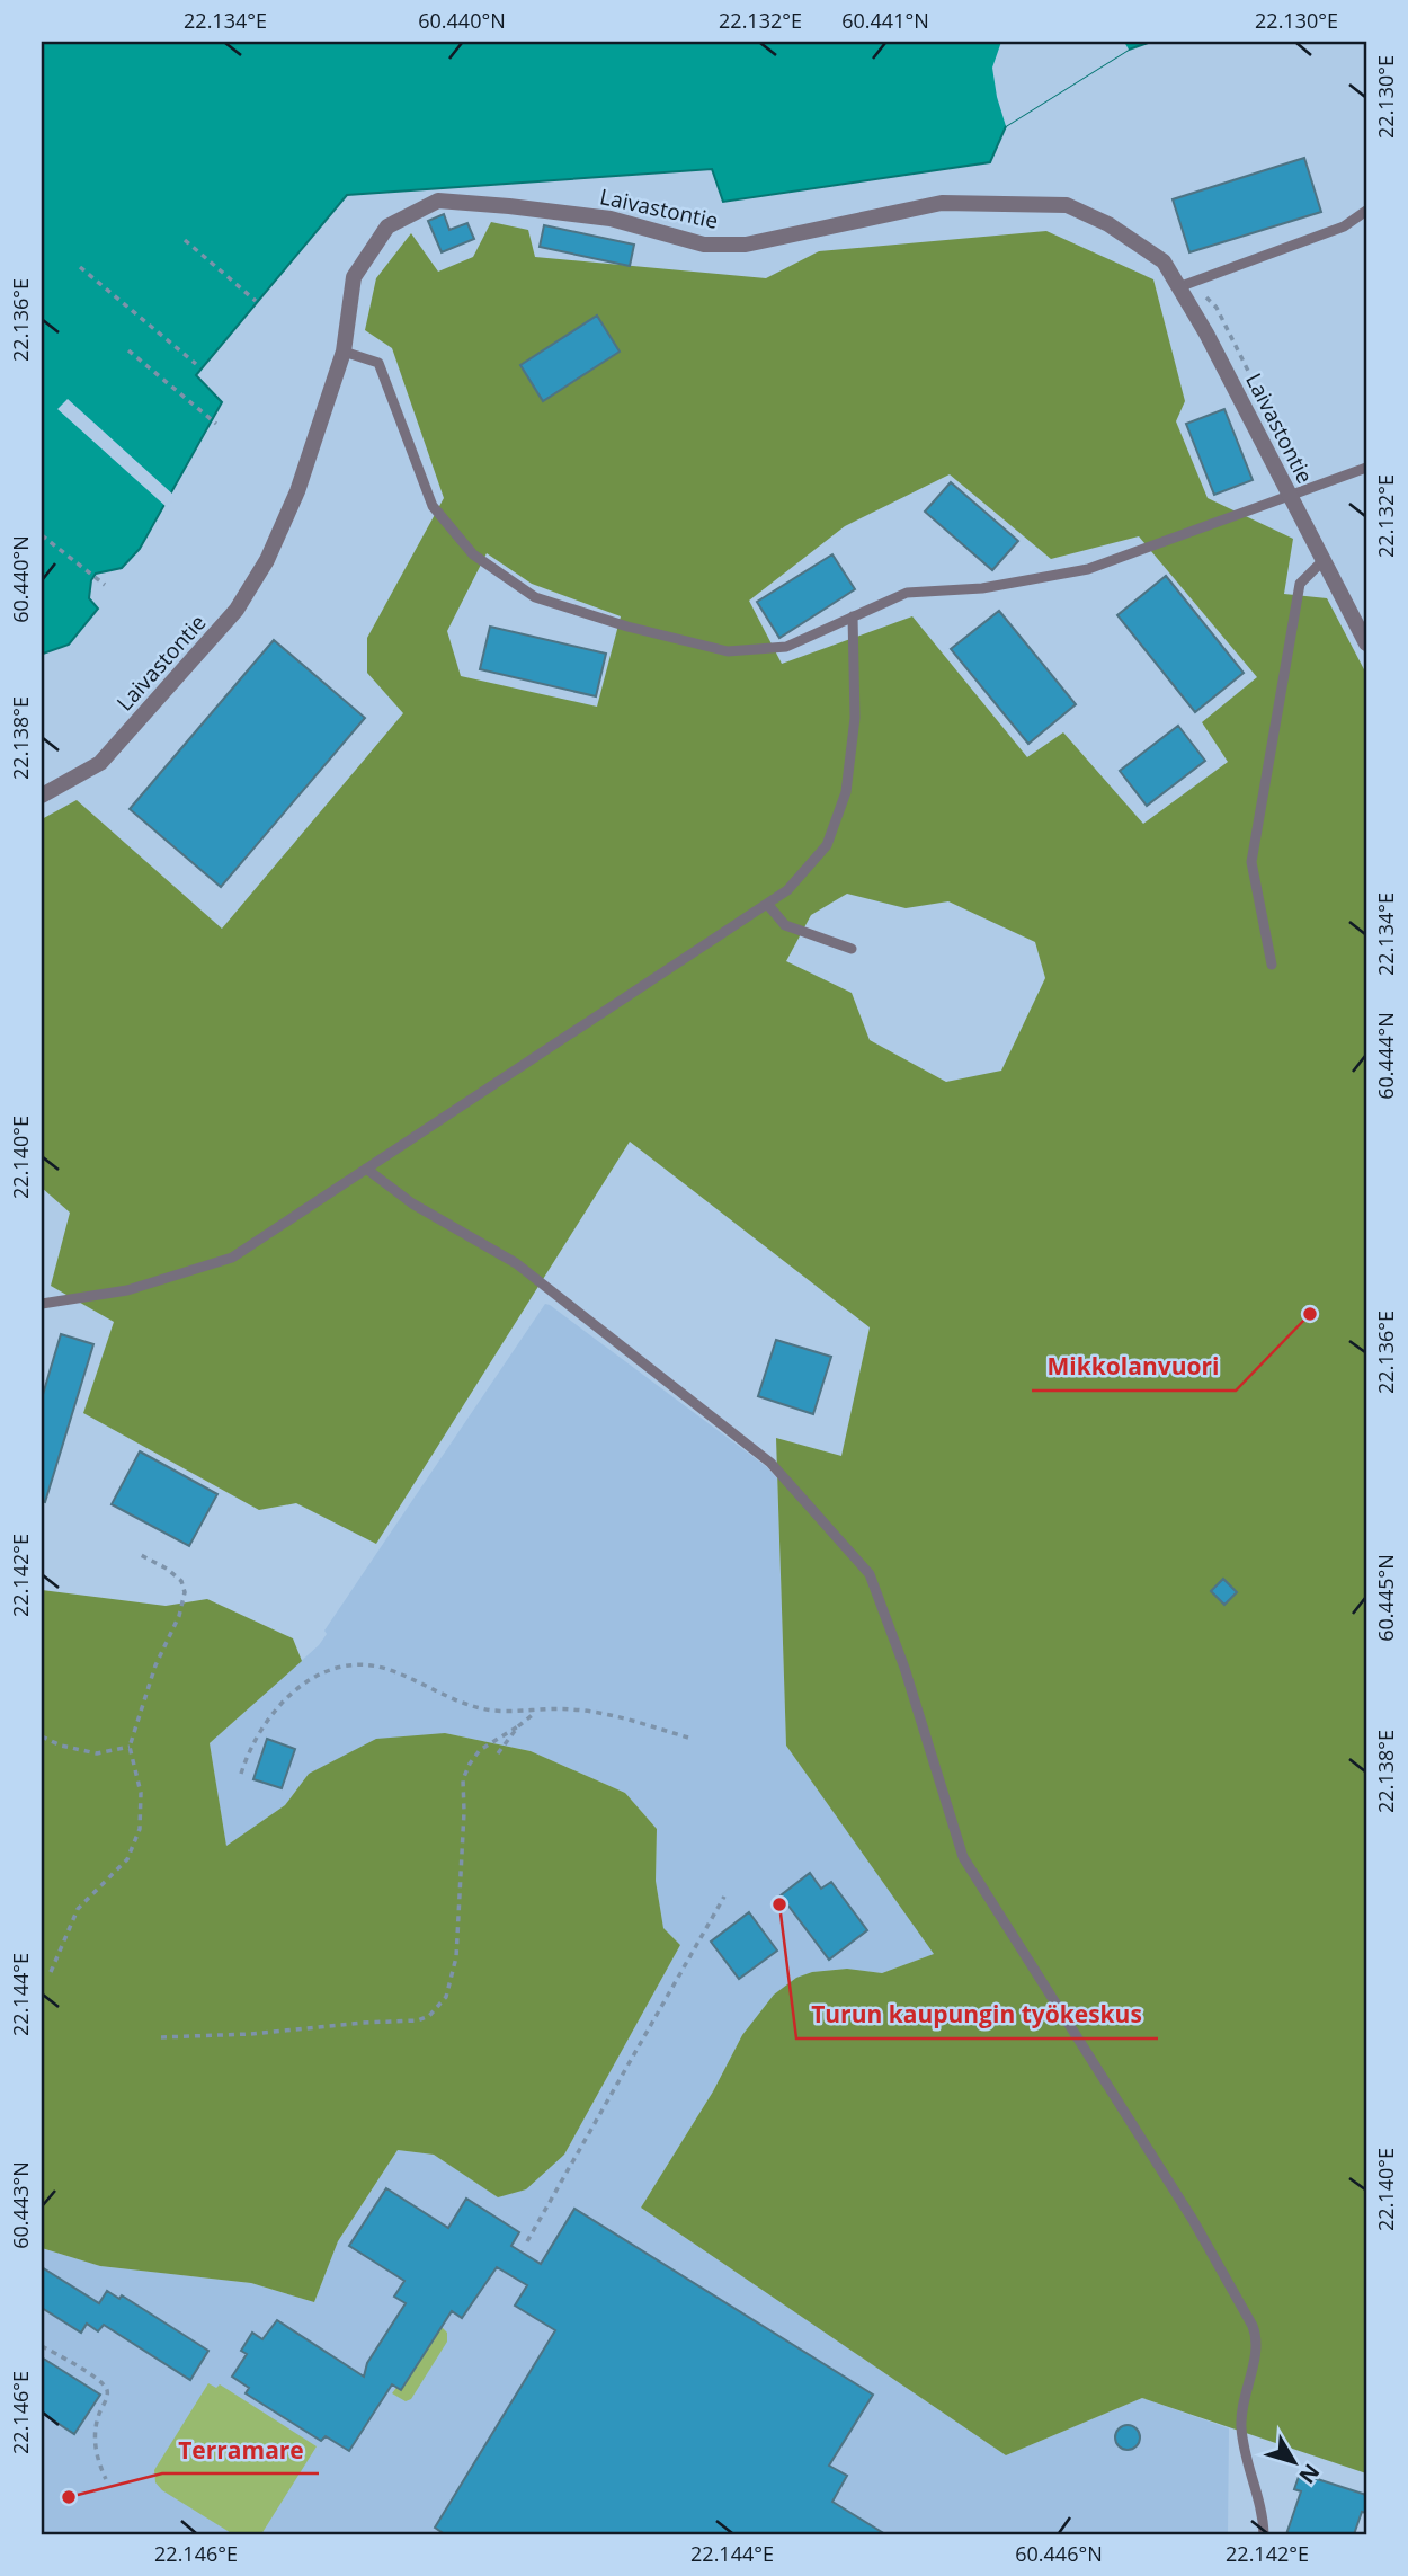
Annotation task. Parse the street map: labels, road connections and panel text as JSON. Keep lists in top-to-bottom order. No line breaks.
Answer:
{"streets":{"street":["Laivastontie"]},"places":["Mikkolanvuori","Turun kaupungin työkeskus","Terramare"],"north":"bottom right","coordinates":["22.134°E","60.440°N","22.132°E","60.441°N","22.130°E","22.136°E","22.138°E","60.444°N","22.140°E","22.142°E","60.445°N","22.144°E","60.443°N","22.146°E","60.446°N"]}
